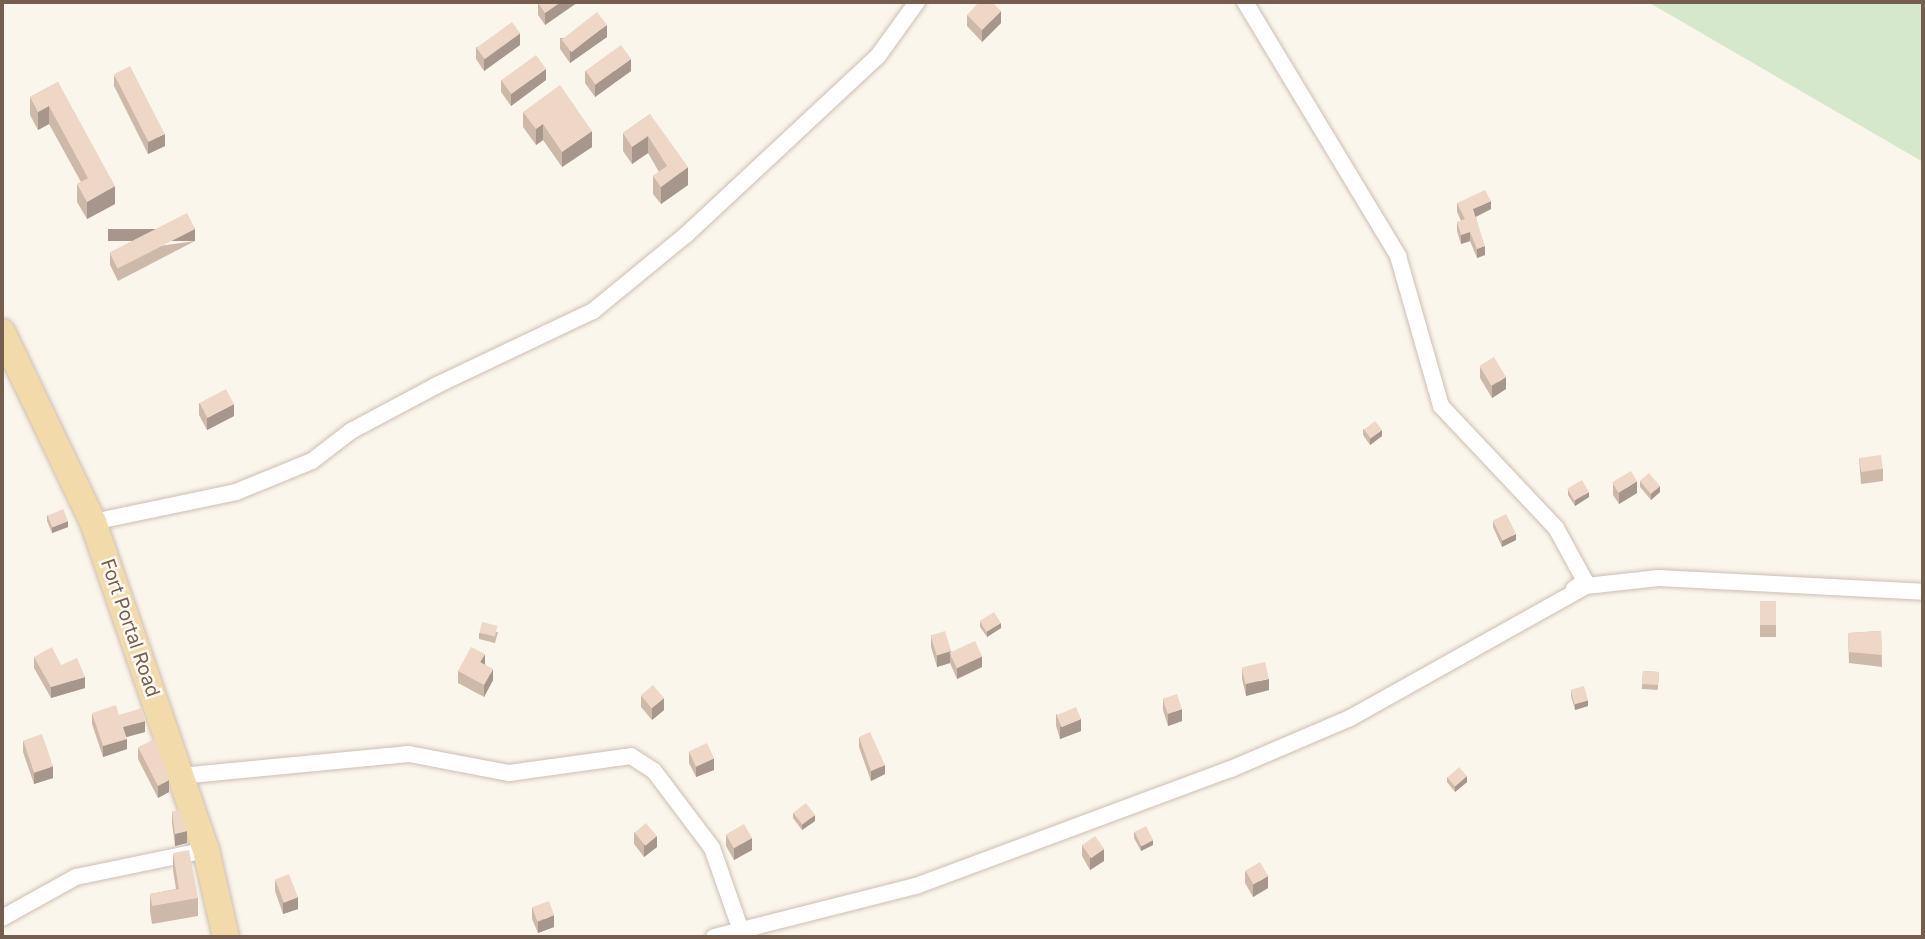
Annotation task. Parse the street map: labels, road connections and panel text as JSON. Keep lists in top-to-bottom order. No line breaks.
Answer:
{"streets":{"main road":["Fort Portal Road"]}}
